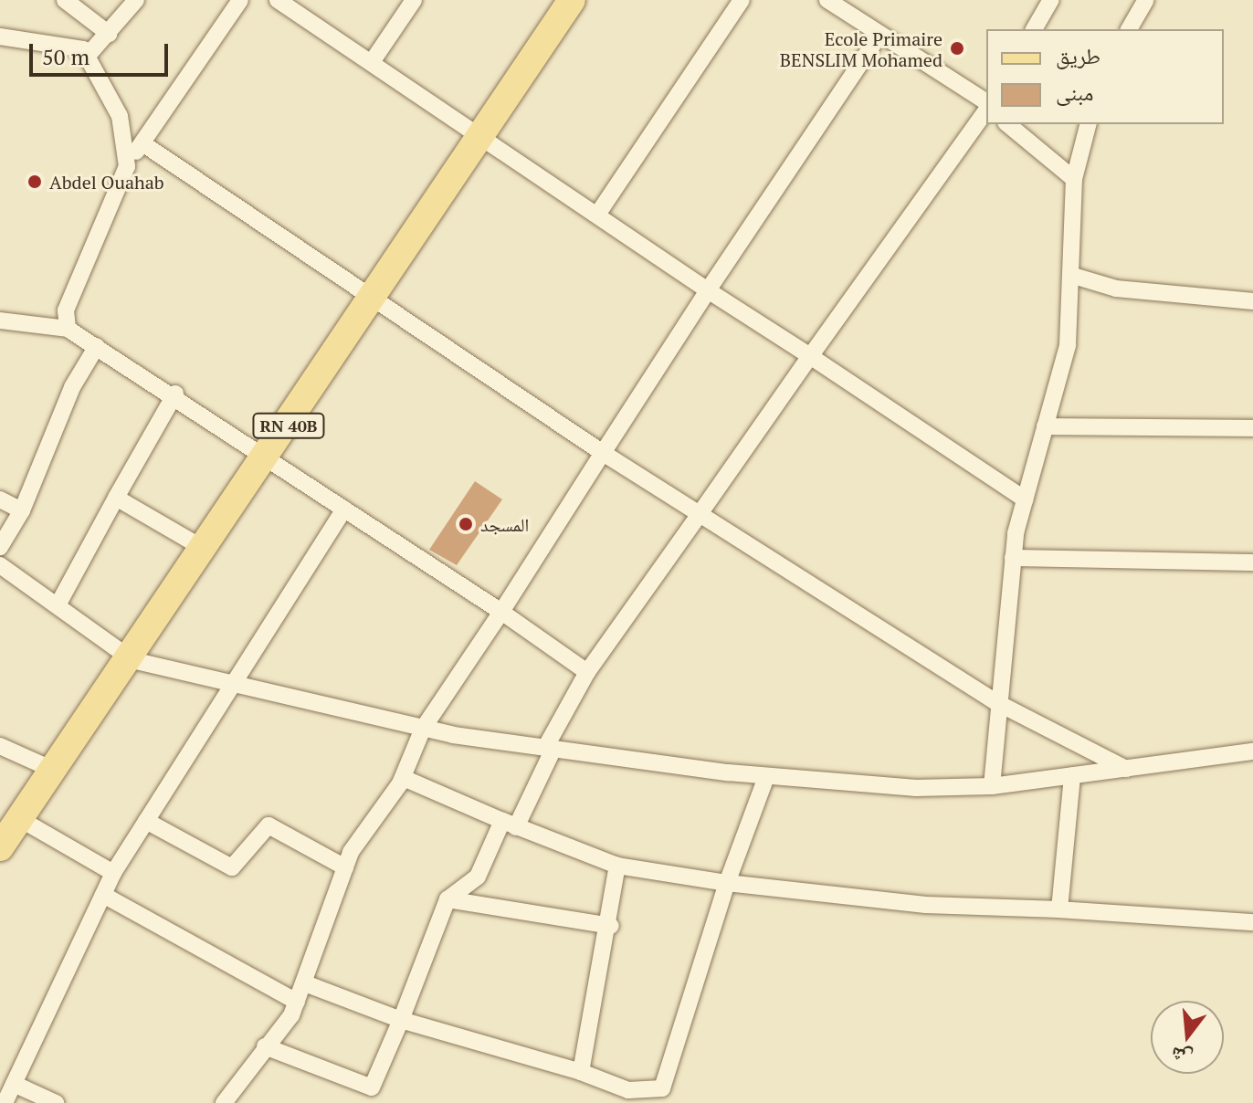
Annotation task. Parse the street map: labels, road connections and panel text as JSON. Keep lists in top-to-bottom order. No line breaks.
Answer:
{"streets":{"main road":["RN 40B"]},"places":["Ecole Primaire BENSLIM Mohamed","Abdel Ouahab","المسجد"],"legend":["طريق","مبنى"],"scale_bar":"50 m","north":"bottom"}
